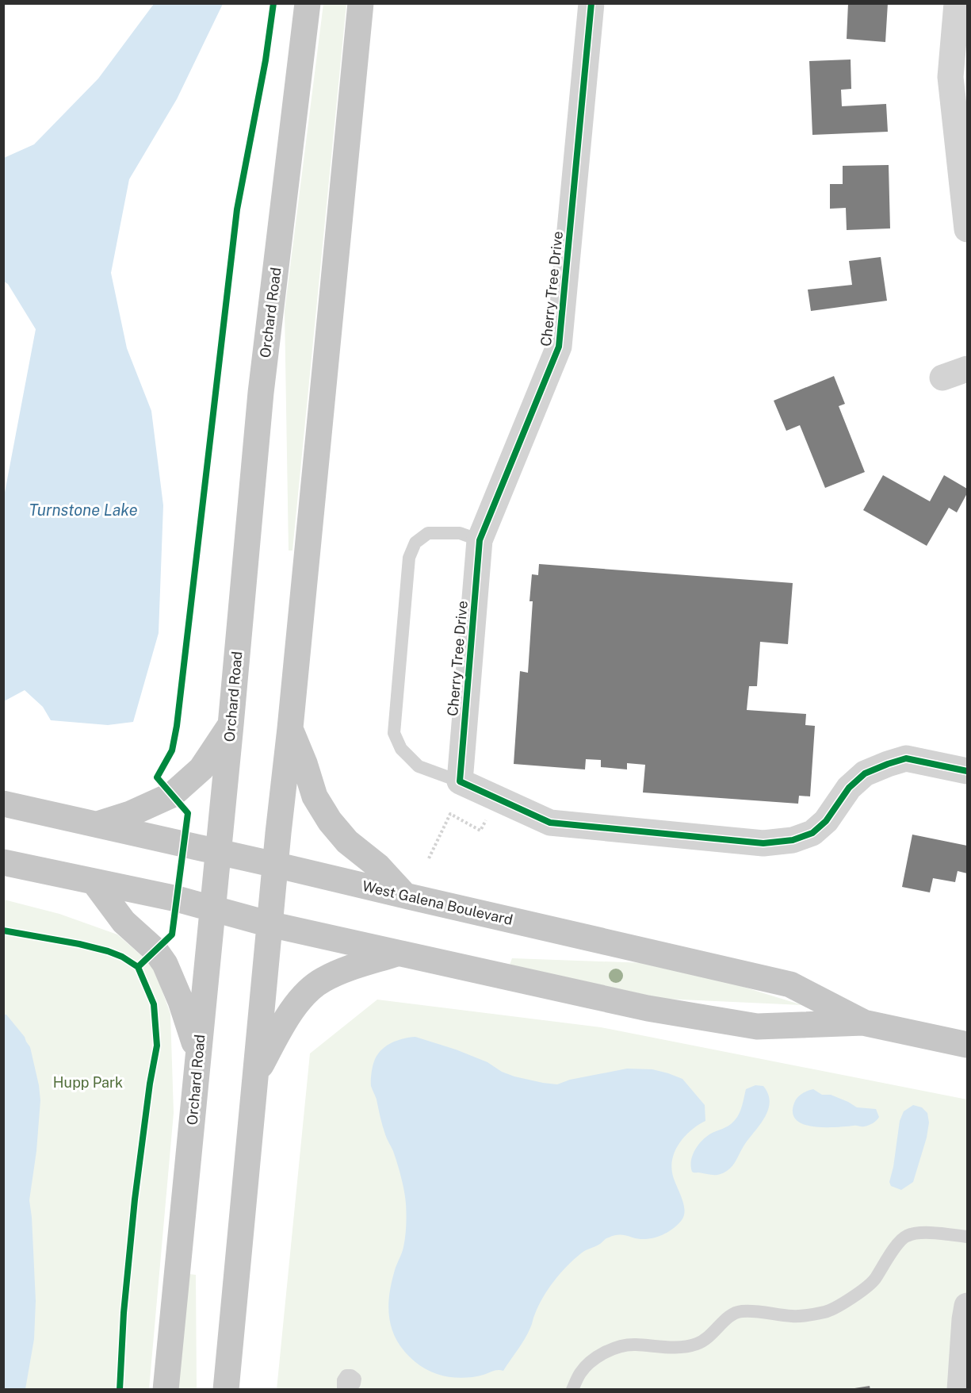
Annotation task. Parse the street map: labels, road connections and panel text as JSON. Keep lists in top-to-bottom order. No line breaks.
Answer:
{"streets":{"main road":["Orchard Road","West Galena Boulevard"],"street":["Cherry Tree Drive"]},"crossings":[["Orchard Road","West Galena Boulevard"]],"water":["Turnstone Lake"],"parks":["Hupp Park"]}
